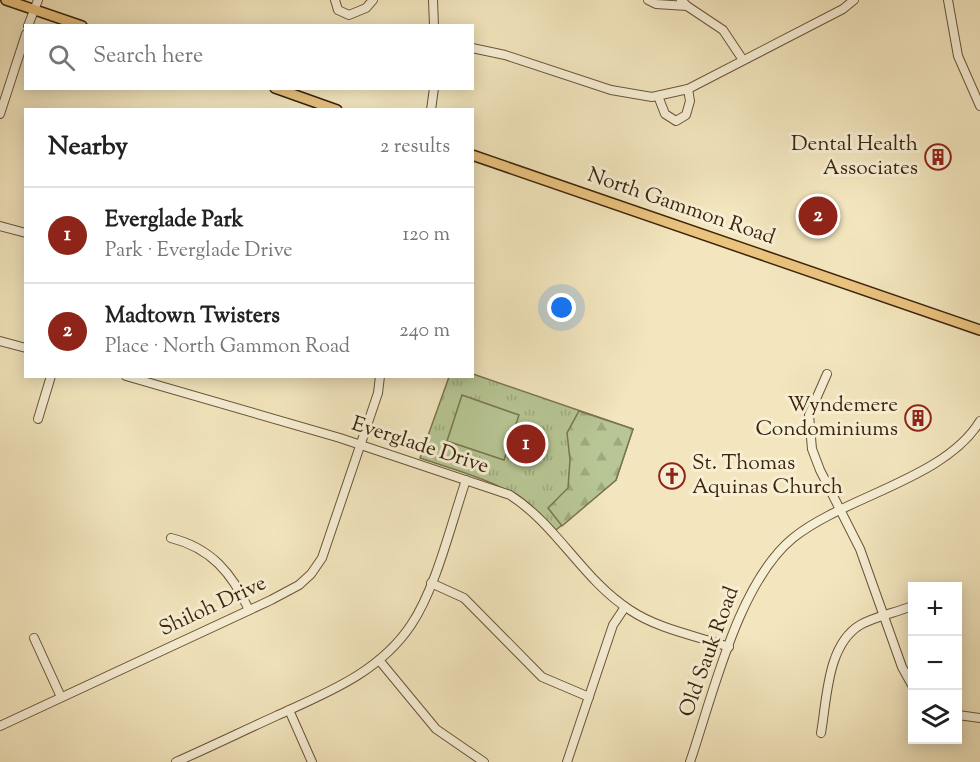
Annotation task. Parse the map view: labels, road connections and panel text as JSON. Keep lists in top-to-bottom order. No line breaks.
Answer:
{"streets":{"main road":["North Gammon Road"],"street":["Everglade Drive","Shiloh Drive","Old Sauk Road"]},"crossings":[["Everglade Drive","Shiloh Drive"],["Everglade Drive","Old Sauk Road"]],"places":{"building":["Dental Health Associates","Wyndemere Condominiums"],"church":["St. Thomas Aquinas Church"]},"page":{"search":"Search here","heading":["Nearby","2 results"],"list":[{"mark":"1","name":"Everglade Park","note":"Park · Everglade Drive","value":"120 m"},{"mark":"2","name":"Madtown Twisters","note":"Place · North Gammon Road","value":"240 m"}],"pins":["2","1"],"map_buttons":["+","−"]}}
